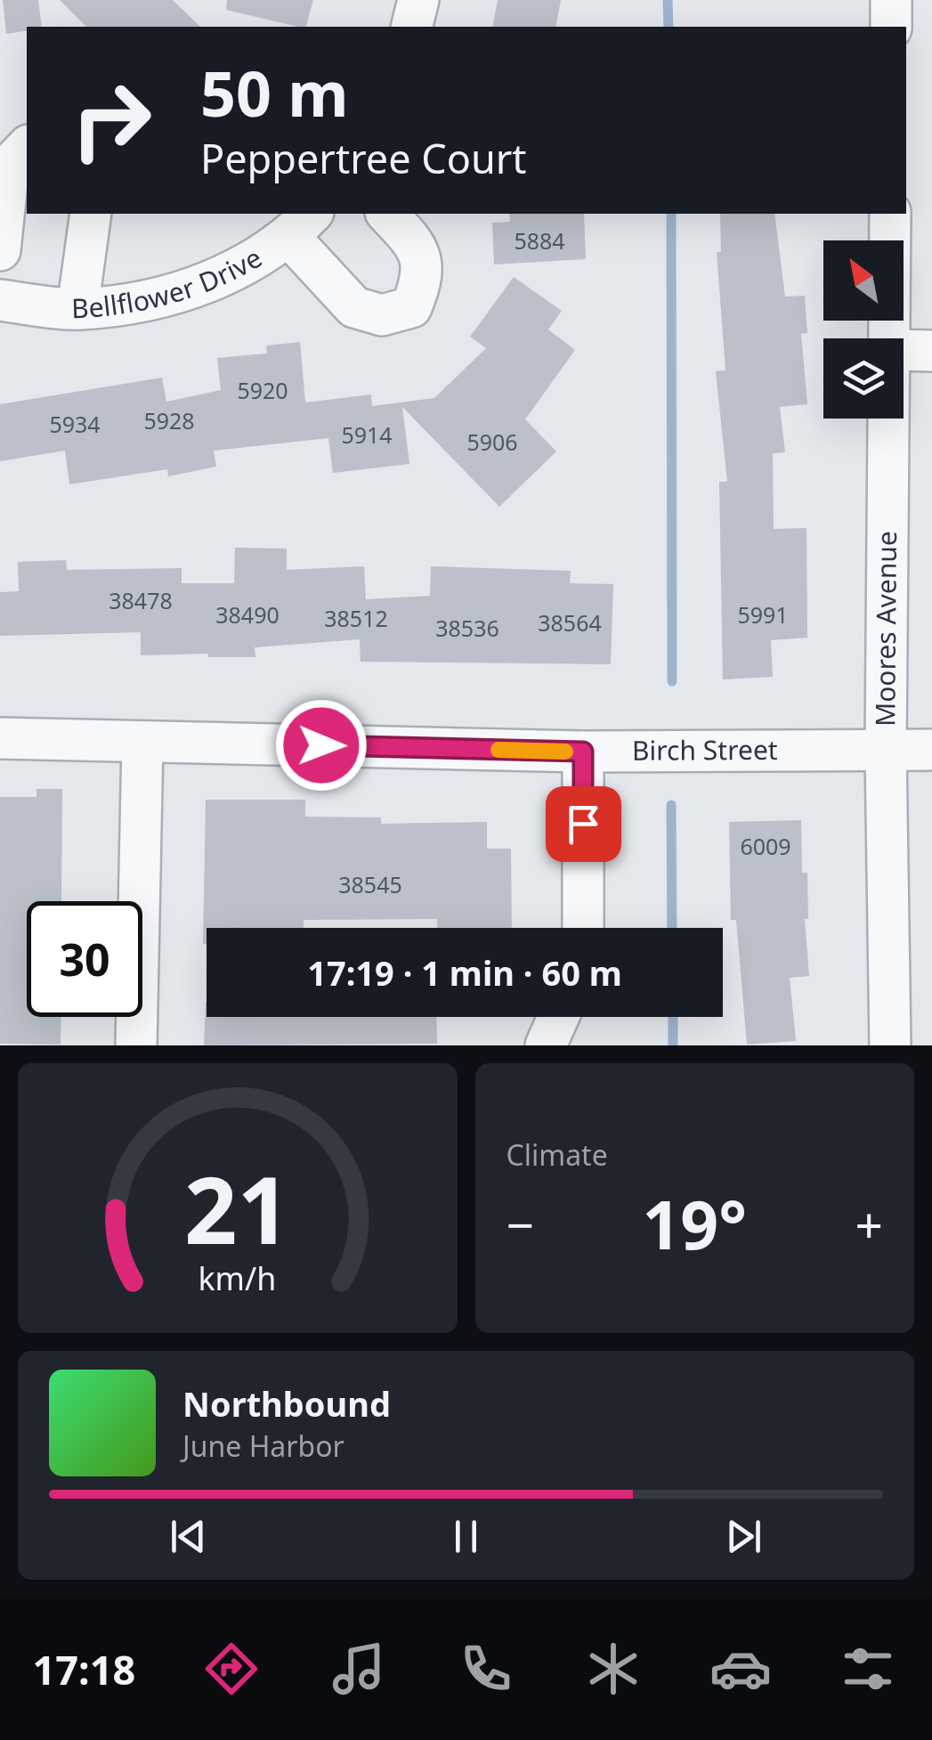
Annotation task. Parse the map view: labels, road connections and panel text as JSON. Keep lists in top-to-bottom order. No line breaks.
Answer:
{"streets":{"street":["Bellflower Drive","Moores Avenue","Birch Street"]},"crossings":[["Moores Avenue","Birch Street"]],"house_numbers":["5884","5920","5928","5934","5914","5906","38478","38490","5991","38512","38564","38536","6009","38545"],"north":"top left","page":{"turn":["50 m","Peppertree Court"],"limit":"30","trip":"17:19 · 1 min · 60 m","tile":"Climate","heat":["−","19°","+"],"song":["Northbound","June Harbor"],"tabs":"17:18","gauge":["21","km/h"]}}
